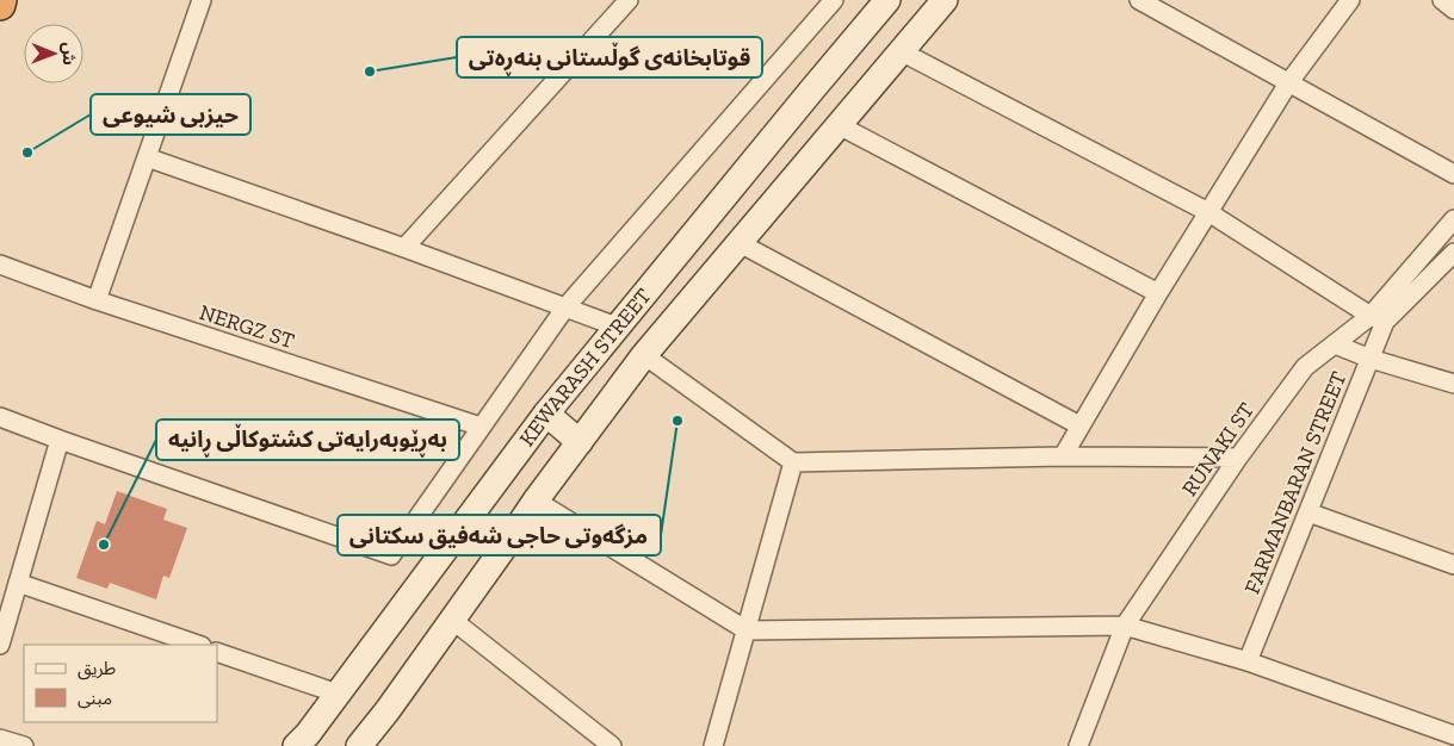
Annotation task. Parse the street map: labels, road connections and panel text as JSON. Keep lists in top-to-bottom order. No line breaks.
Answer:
{"streets":{"main road":["KEWARASH STREET"],"street":["NERGZ ST","RUNAKI ST","FARMANBARAN STREET"]},"crossings":[["RUNAKI ST","FARMANBARAN STREET"]],"places":["قوتابخانه‌ی گوڵستانی بنه‌ڕه‌تی","حیزبی شیوعی","مزگەوتی حاجی شەفیق سکتانی","بەڕێوبەرایەتی کشتوکاڵی ڕانیە"],"legend":["طريق","مبنى"],"north":"right"}
